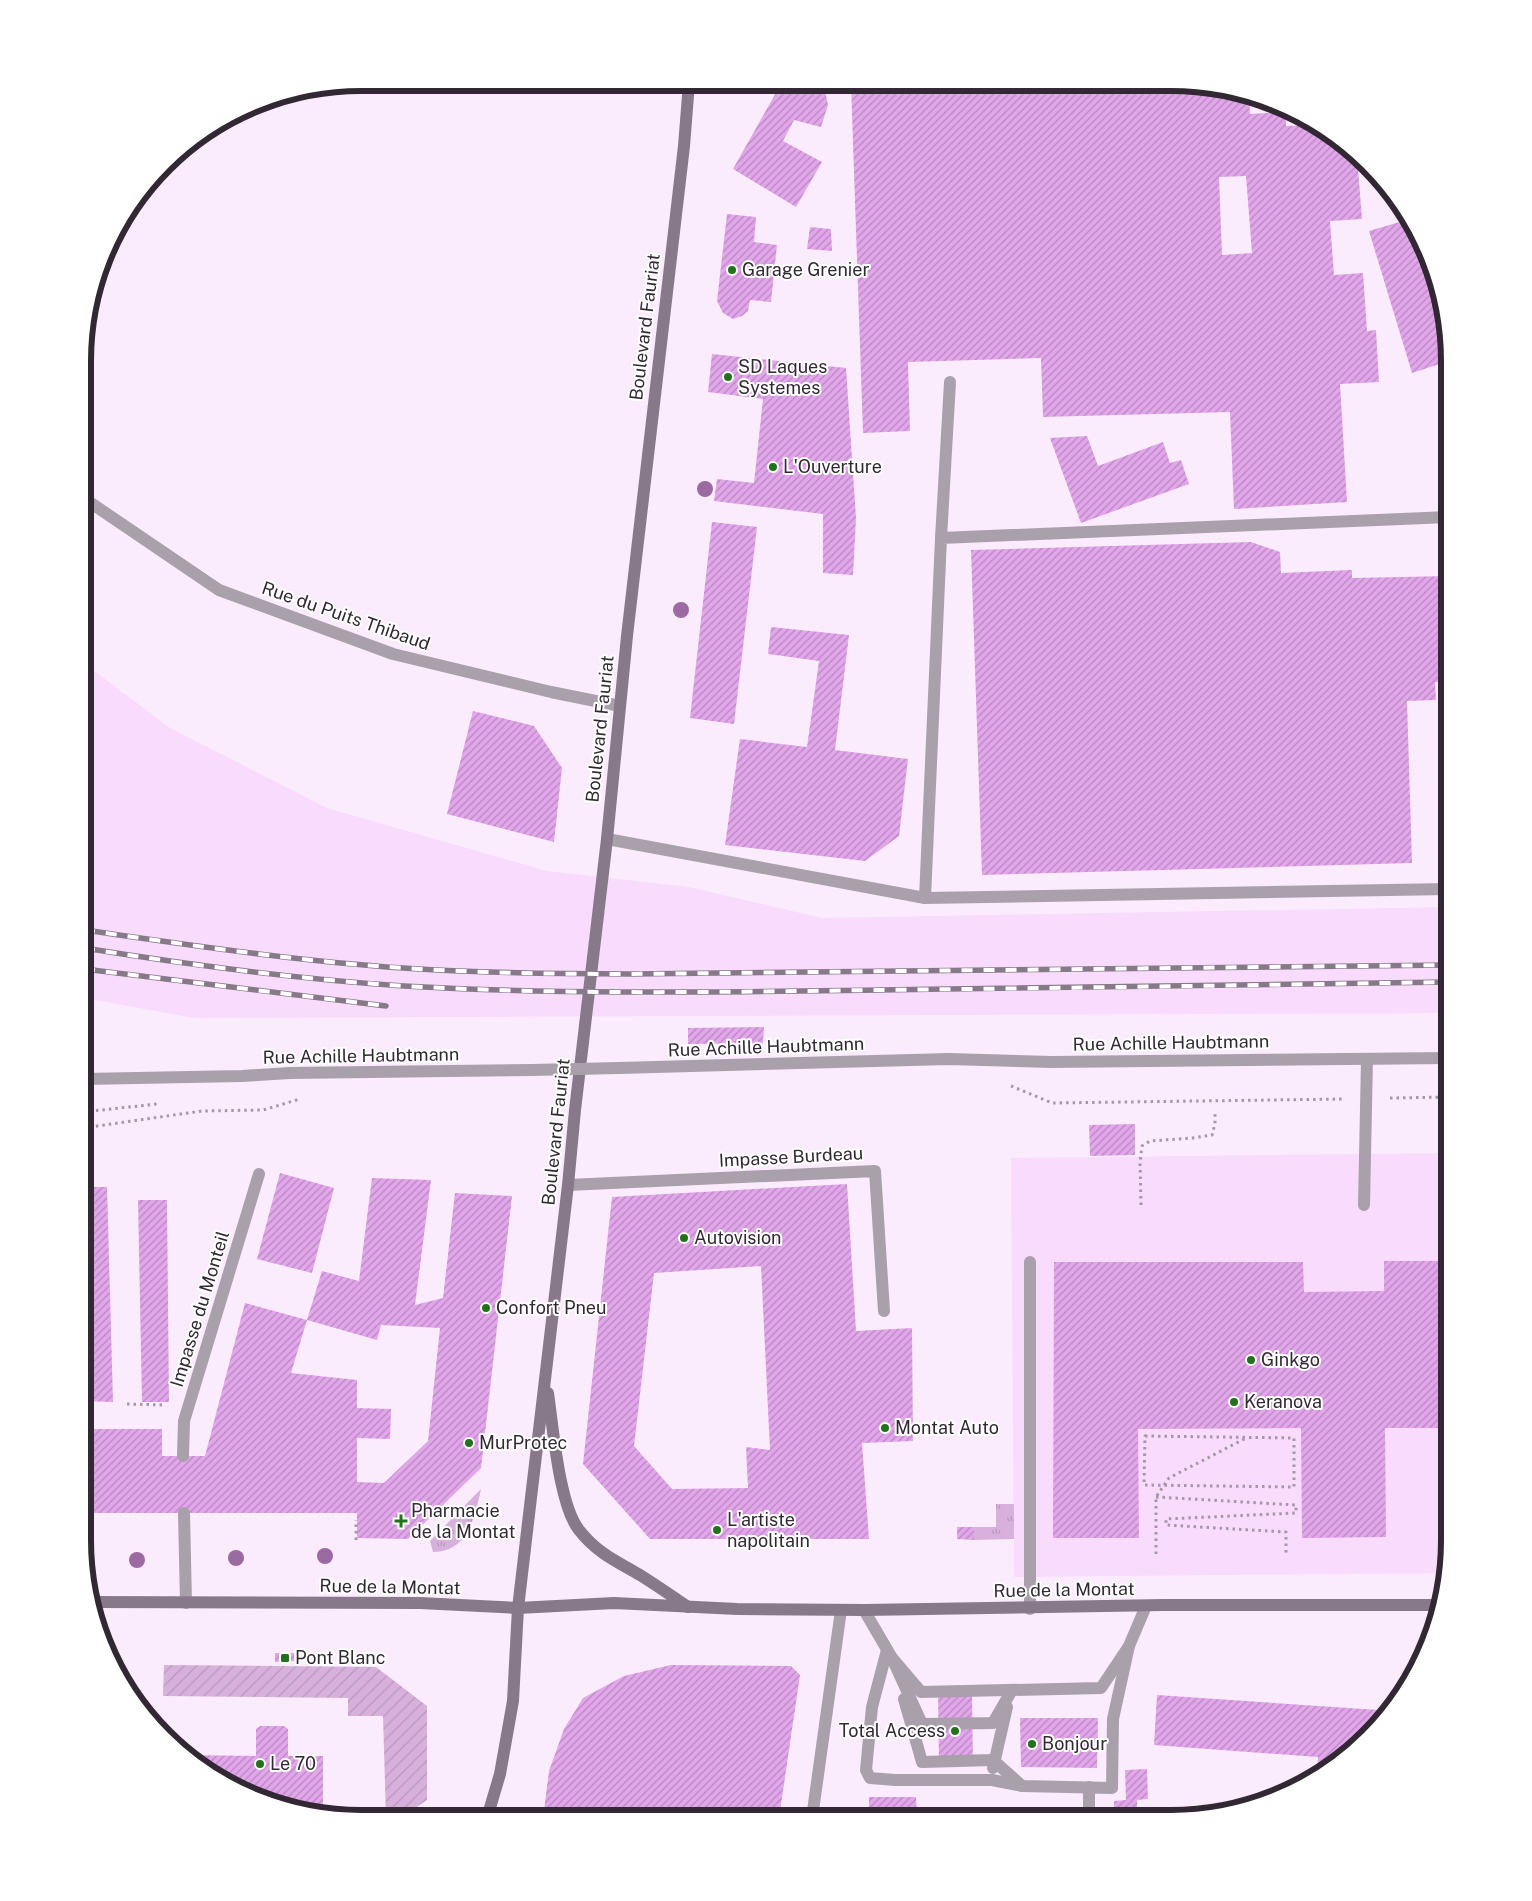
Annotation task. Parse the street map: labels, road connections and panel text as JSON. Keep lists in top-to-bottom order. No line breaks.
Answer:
{"streets":{"main road":["Boulevard Fauriat","Rue de la Montat"],"street":["Rue du Puits Thibaud","Rue Achille Haubtmann","Impasse Burdeau","Impasse du Monteil"]},"crossings":[["Boulevard Fauriat","Rue du Puits Thibaud"],["Boulevard Fauriat","Impasse Burdeau"],["Boulevard Fauriat","Rue de la Montat"]],"places":{"other":["Garage Grenier","SD Laques Systemes","L'Ouverture","Autovision","Confort Pneu","Ginkgo","Keranova","Montat Auto","MurProtec","L'artiste napolitain","Total Access","Bonjour","Le 70"],"health":["Pharmacie de la Montat"],"transit":["Pont Blanc"]}}
